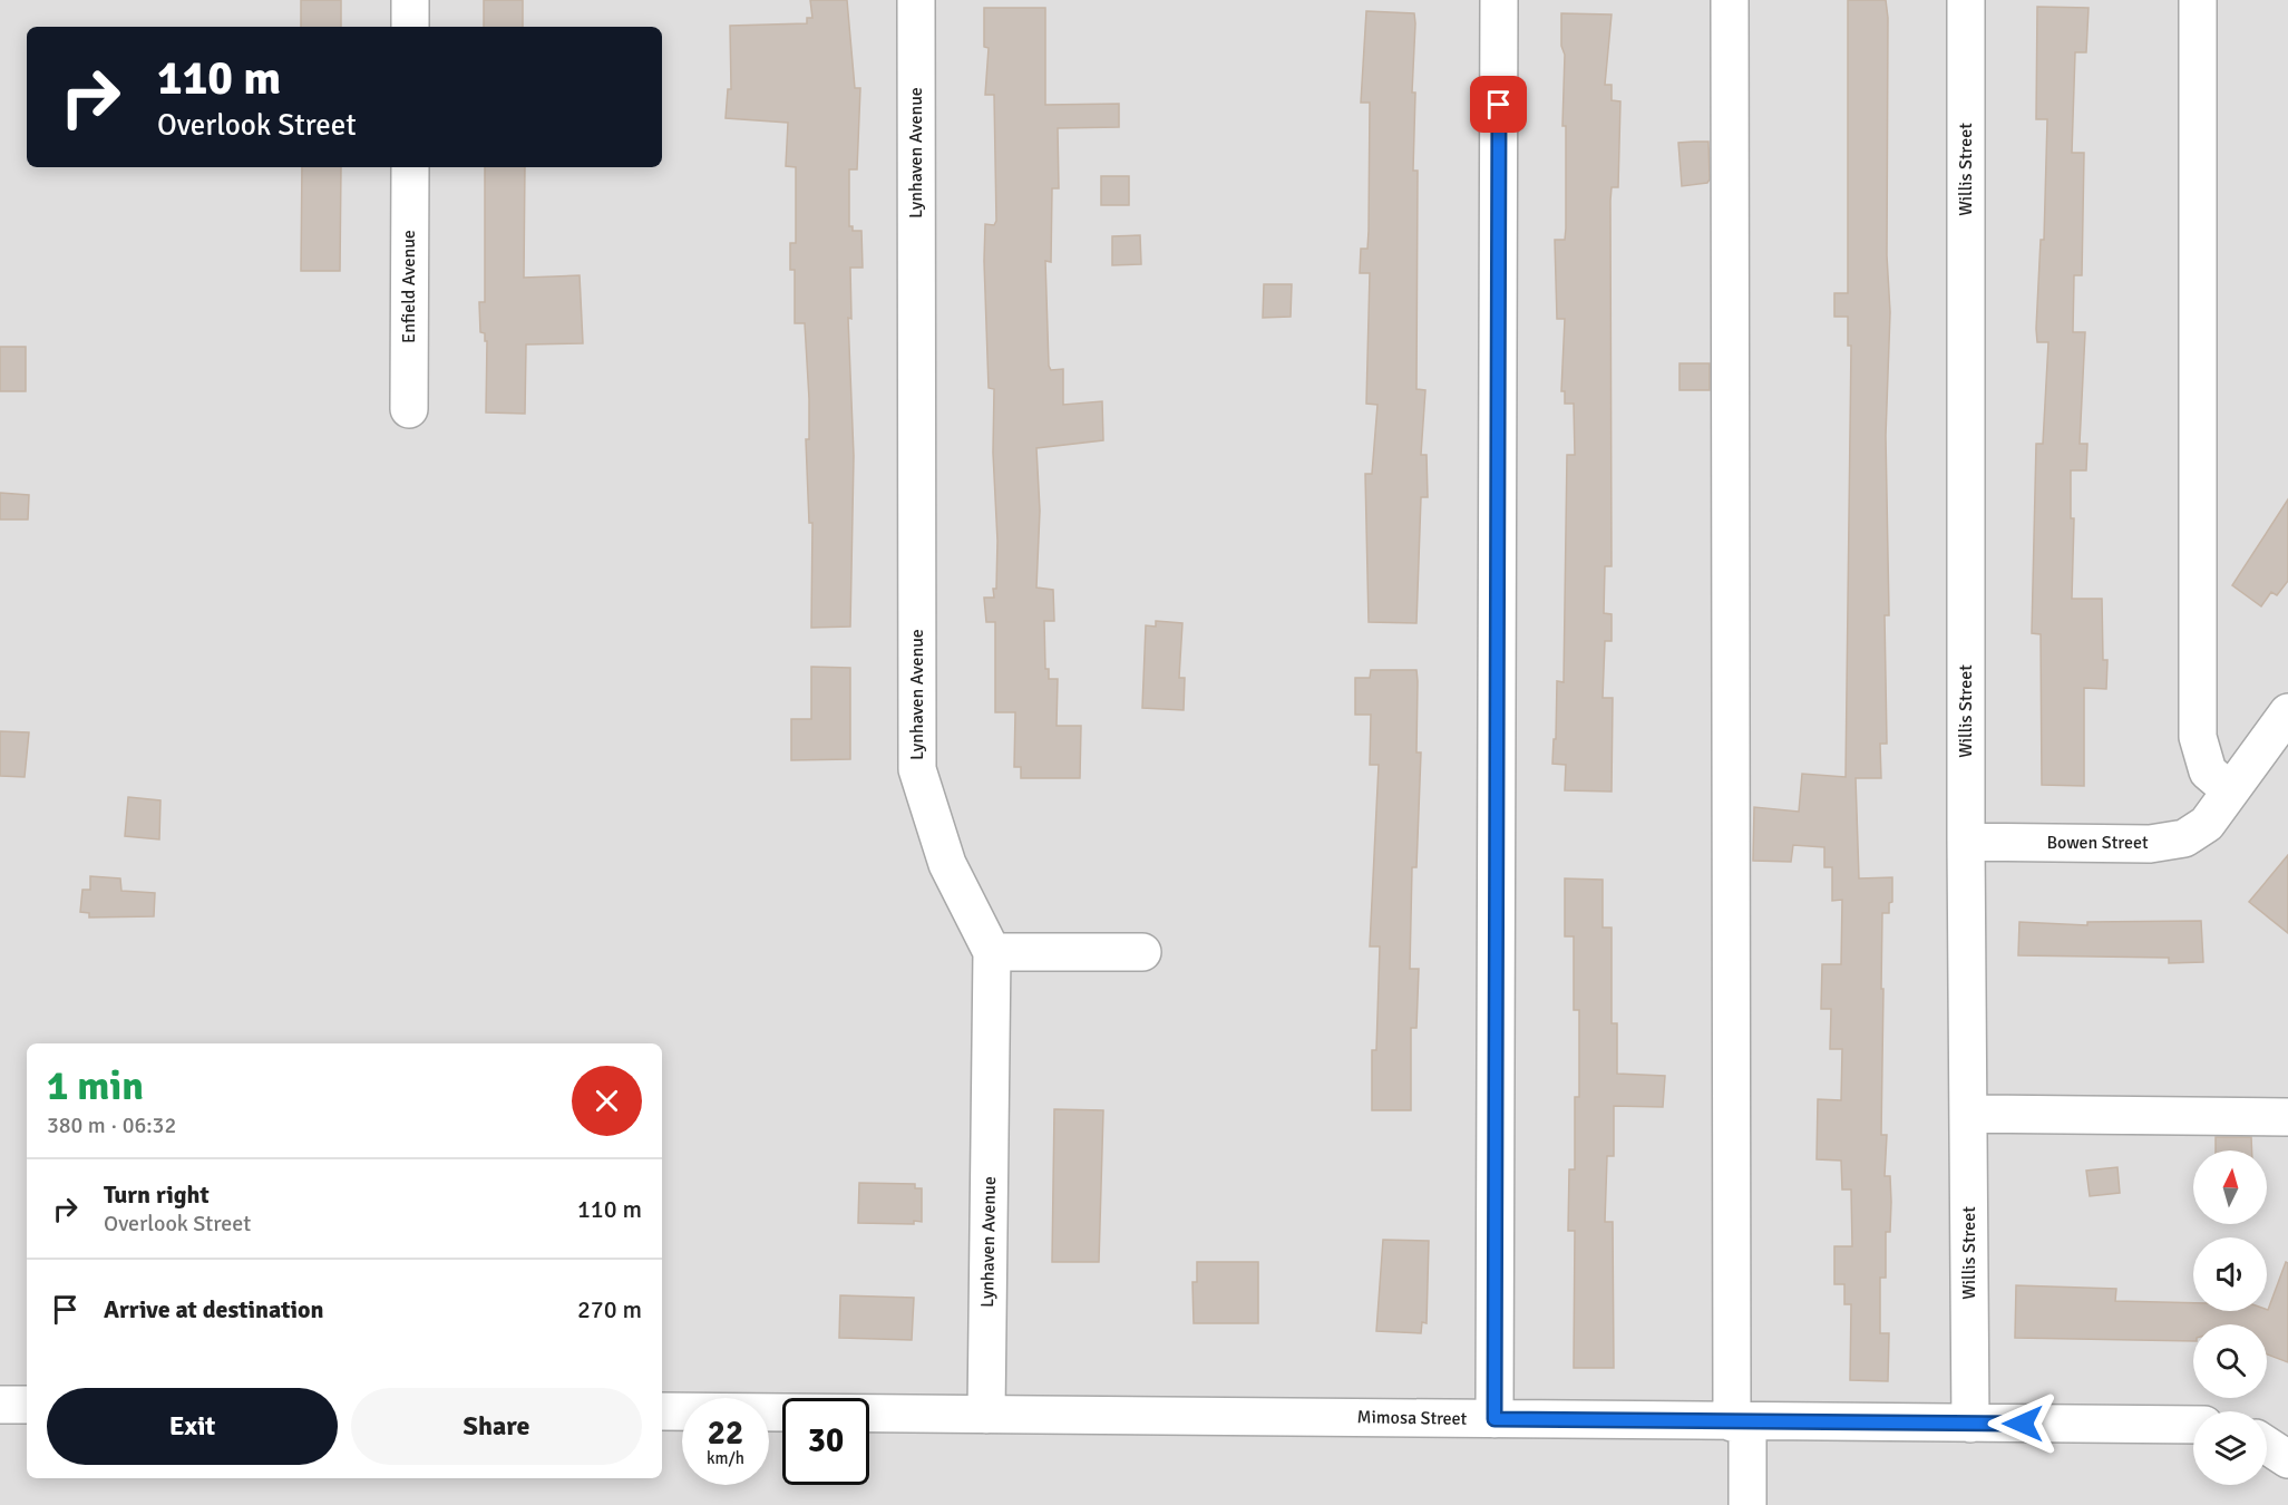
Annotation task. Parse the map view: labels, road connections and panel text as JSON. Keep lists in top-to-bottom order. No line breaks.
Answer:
{"streets":{"street":["Lynhaven Avenue","Willis Street","Enfield Avenue","Bowen Street","Mimosa Street"]},"crossings":[["Lynhaven Avenue","Mimosa Street"],["Willis Street","Bowen Street"],["Willis Street","Mimosa Street"]],"north":"top","page":{"turn":["110 m","Overlook Street"],"heading":["1 min","380 m · 06:32"],"list":[{"name":"Turn right","note":"Overlook Street","value":"110 m"},{"name":"Arrive at destination","value":"270 m"}],"buttons":["Exit","Share"],"speed":"22 km/h","limit":"30"}}
